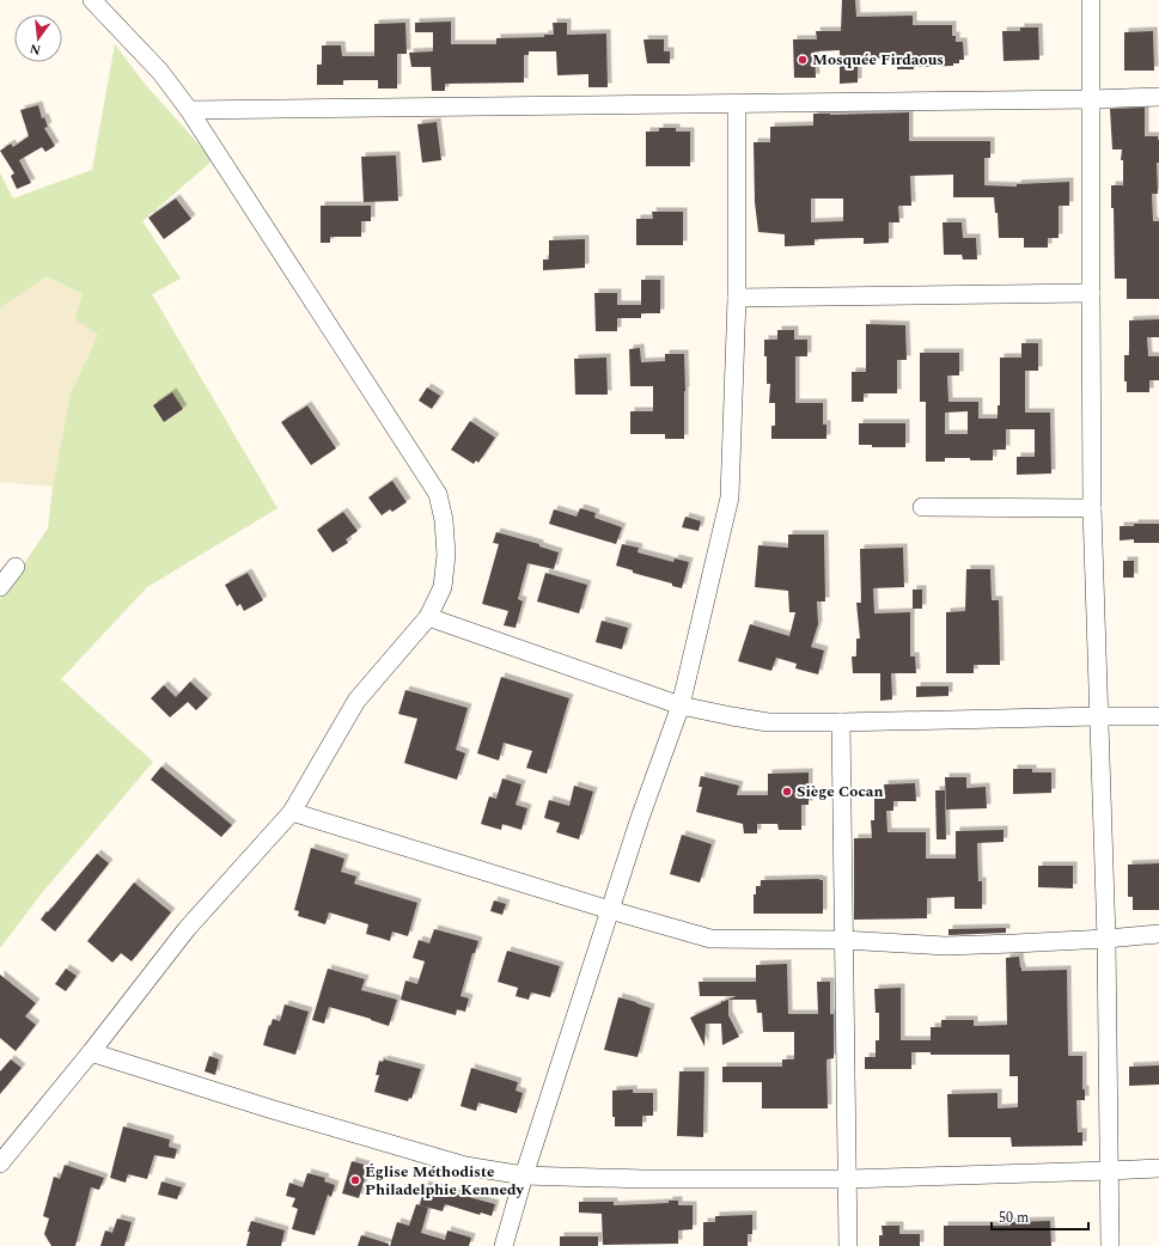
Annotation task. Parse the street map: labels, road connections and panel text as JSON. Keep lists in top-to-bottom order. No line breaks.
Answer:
{"places":["Mosquée Firdaous","Siège Cocan","Église Méthodiste Philadelphie Kennedy"],"scale_bar":"50 m","north":"bottom"}
